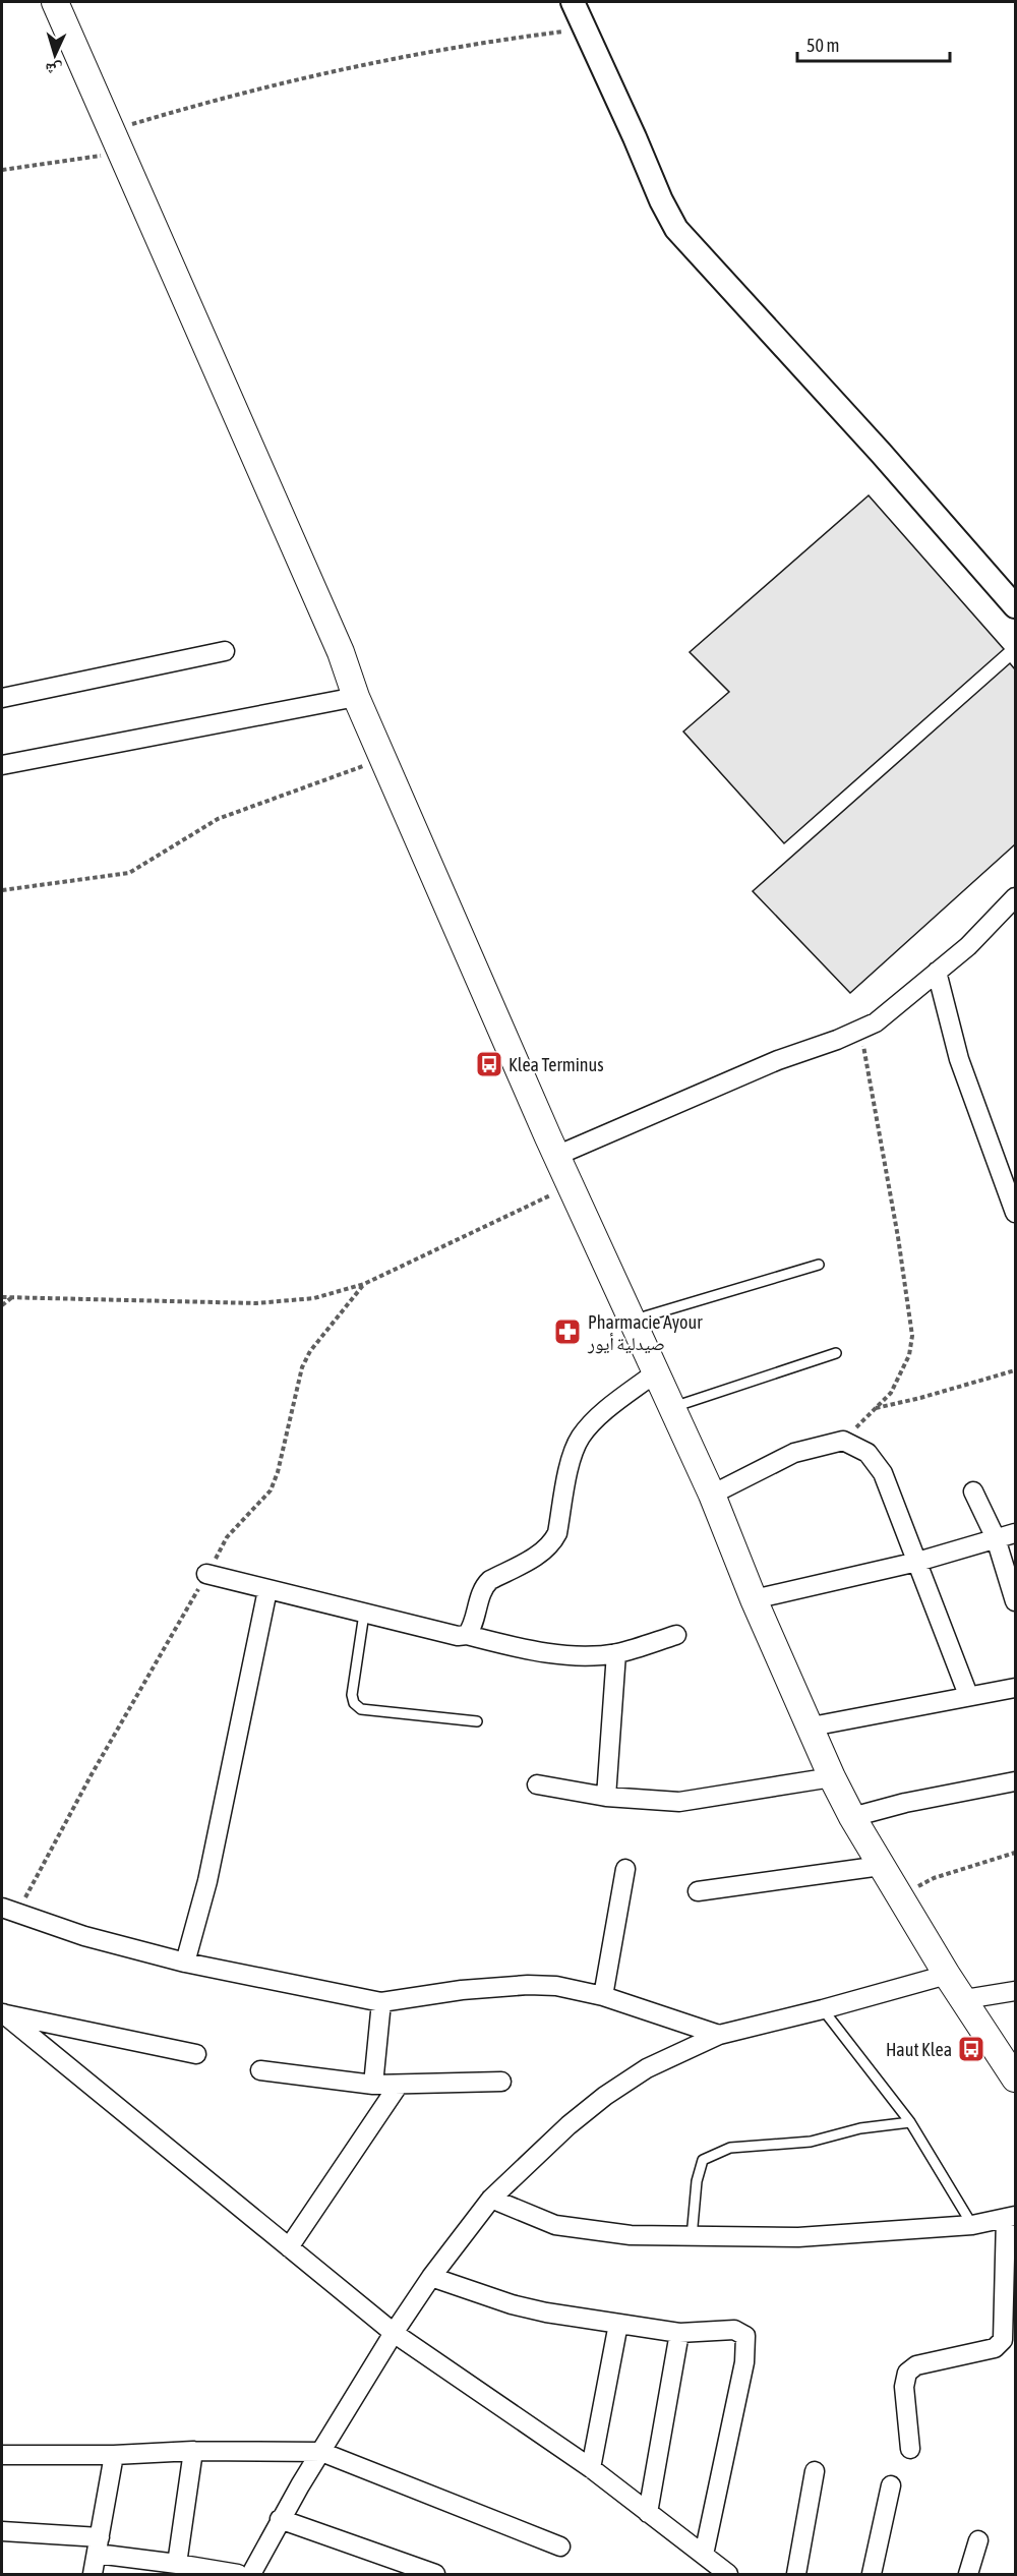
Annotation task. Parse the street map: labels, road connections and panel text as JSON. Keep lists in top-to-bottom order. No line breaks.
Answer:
{"places":{"bus stop":["Klea Terminus","Haut Klea"],"pharmacy":["Pharmacie Ayour صيدلية أيور"]},"scale_bar":"50 m","north":"bottom"}
